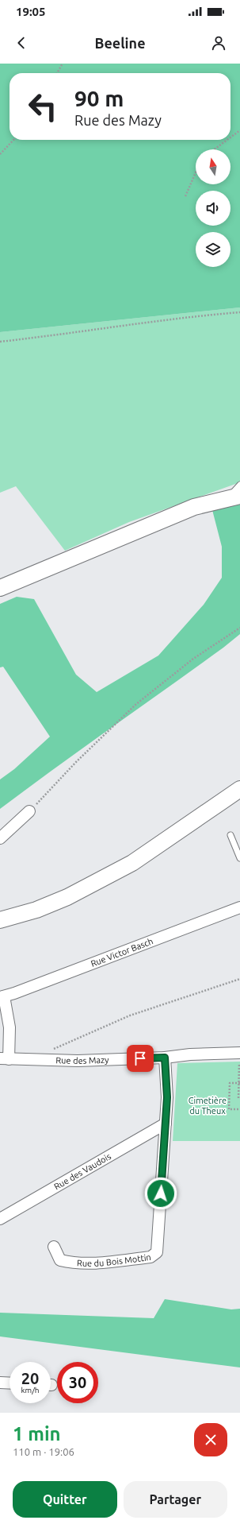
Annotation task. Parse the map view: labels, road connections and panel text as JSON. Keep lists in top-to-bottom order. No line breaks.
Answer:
{"streets":{"street":["Rue Victor Basch","Rue des Mazy","Rue des Vaudois","Rue du Bois Mottin"]},"crossings":[["Rue Victor Basch","Rue des Mazy"],["Rue des Mazy","Rue du Bois Mottin"],["Rue des Vaudois","Rue du Bois Mottin"]],"parks":["Cimetière du Theux"],"north":"top","page":{"status":"19:05","header":"Beeline","turn":["90 m","Rue des Mazy"],"speed":"20 km/h","limit":"30","heading":["1 min","110 m · 19:06"],"buttons":["Quitter","Partager"]}}
